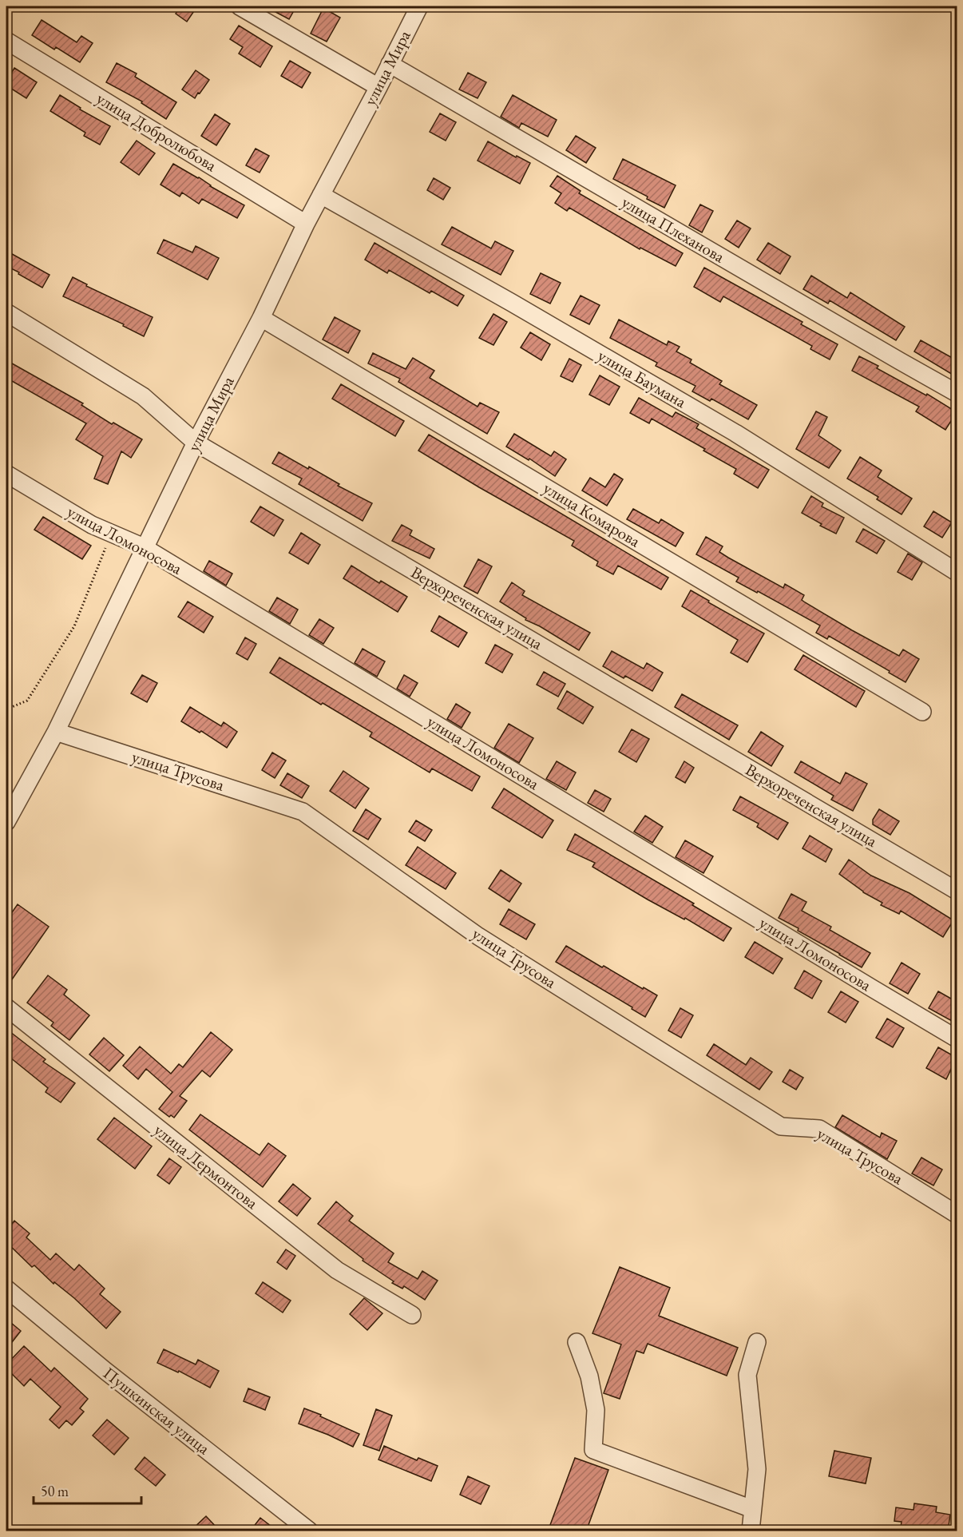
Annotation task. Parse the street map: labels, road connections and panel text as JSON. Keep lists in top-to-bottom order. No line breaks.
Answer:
{"streets":{"street":["улица Мира","улица Добролюбова","улица Плеханова","улица Баумана","улица Комарова","улица Ломоносова","Верхореченская улица","улица Трусова","улица Лермонтова","Пушкинская улица"]},"crossings":[["улица Мира","улица Добролюбова"],["улица Мира","улица Плеханова"],["улица Мира","улица Баумана"],["улица Мира","улица Комарова"],["улица Мира","улица Ломоносова"],["улица Мира","Верхореченская улица"],["улица Мира","улица Трусова"]],"scale_bar":"50 m"}
